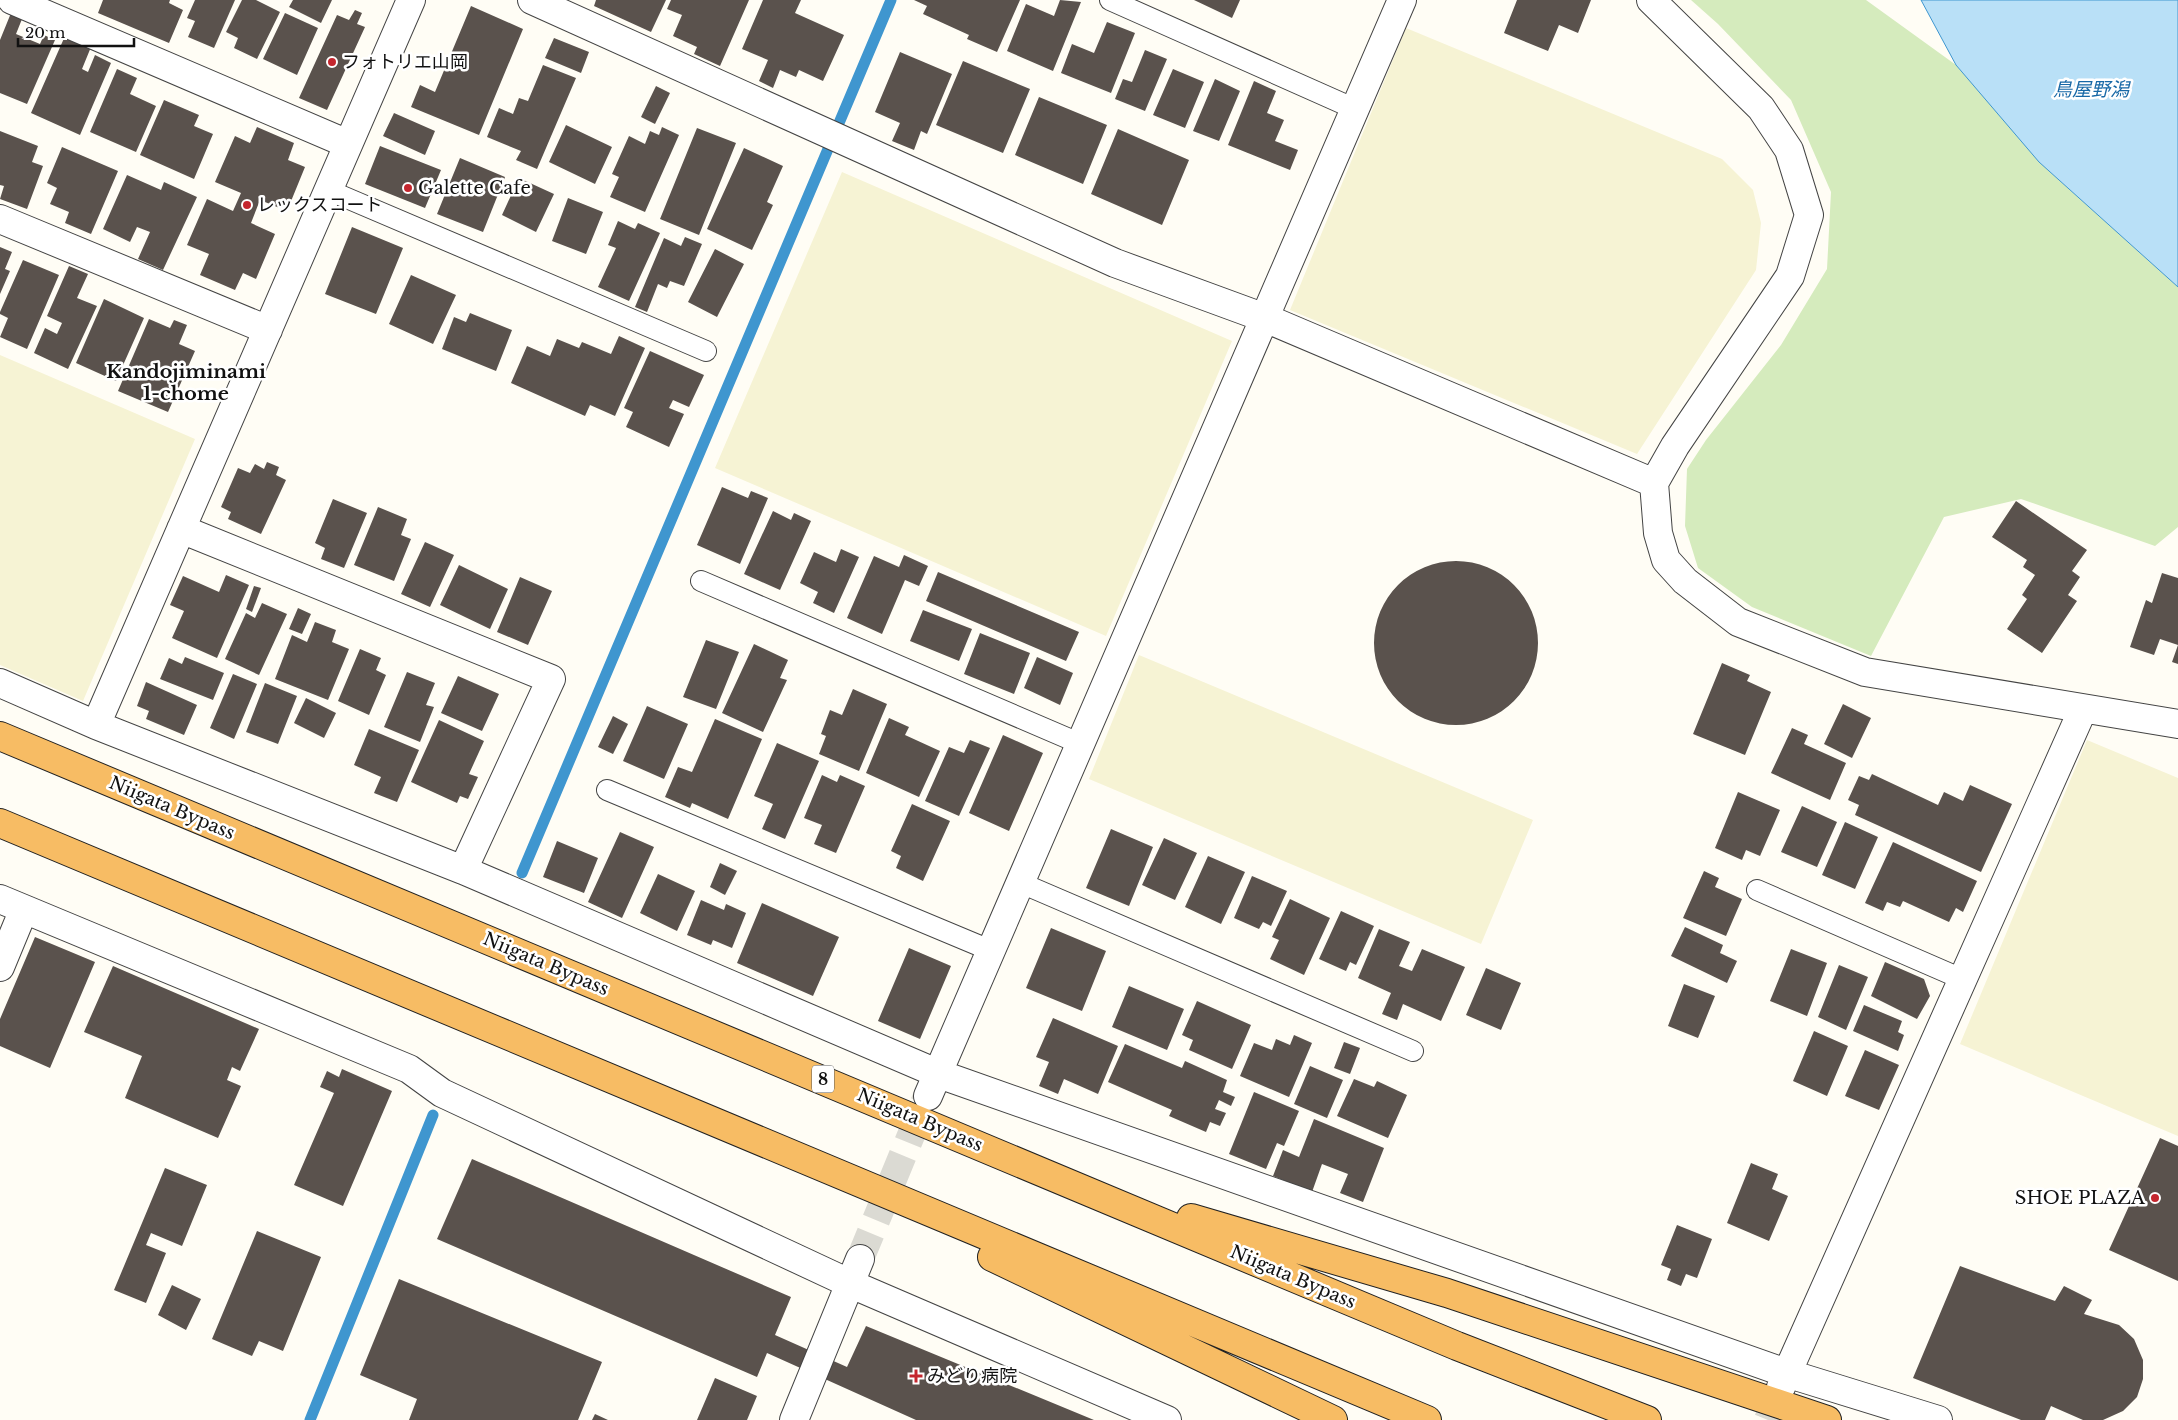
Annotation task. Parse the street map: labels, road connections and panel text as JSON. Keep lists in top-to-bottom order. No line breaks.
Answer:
{"streets":{"highway":["Niigata Bypass","8"]},"districts":["Kandojiminami 1-chome"],"water":["鳥屋野潟"],"places":{"other":["フォトリエ山岡","Galette Cafe","レックスコート","SHOE PLAZA"],"health":["みどり病院"]},"scale_bar":"20 m"}
